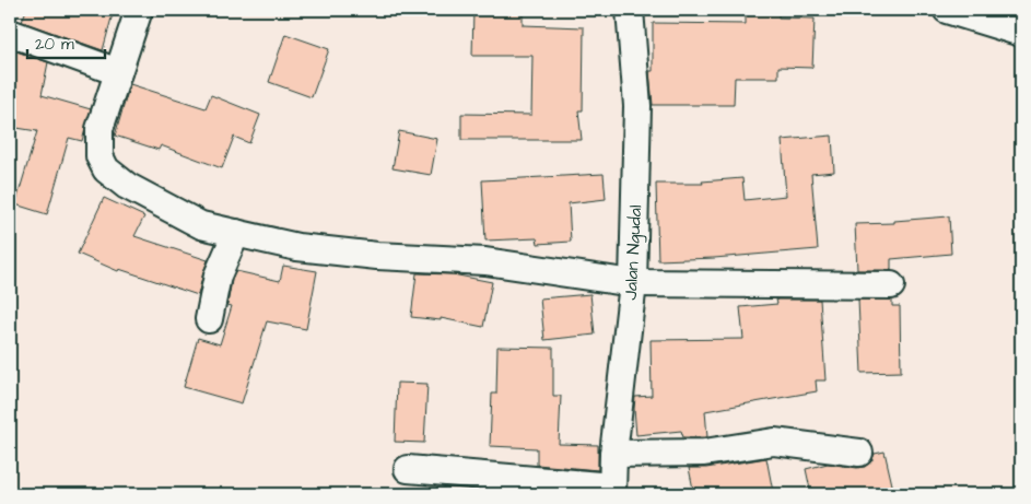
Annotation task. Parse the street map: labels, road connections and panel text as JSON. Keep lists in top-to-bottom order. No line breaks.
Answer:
{"streets":{"street":["Jalan Ngudal"]},"scale_bar":"20 m"}
